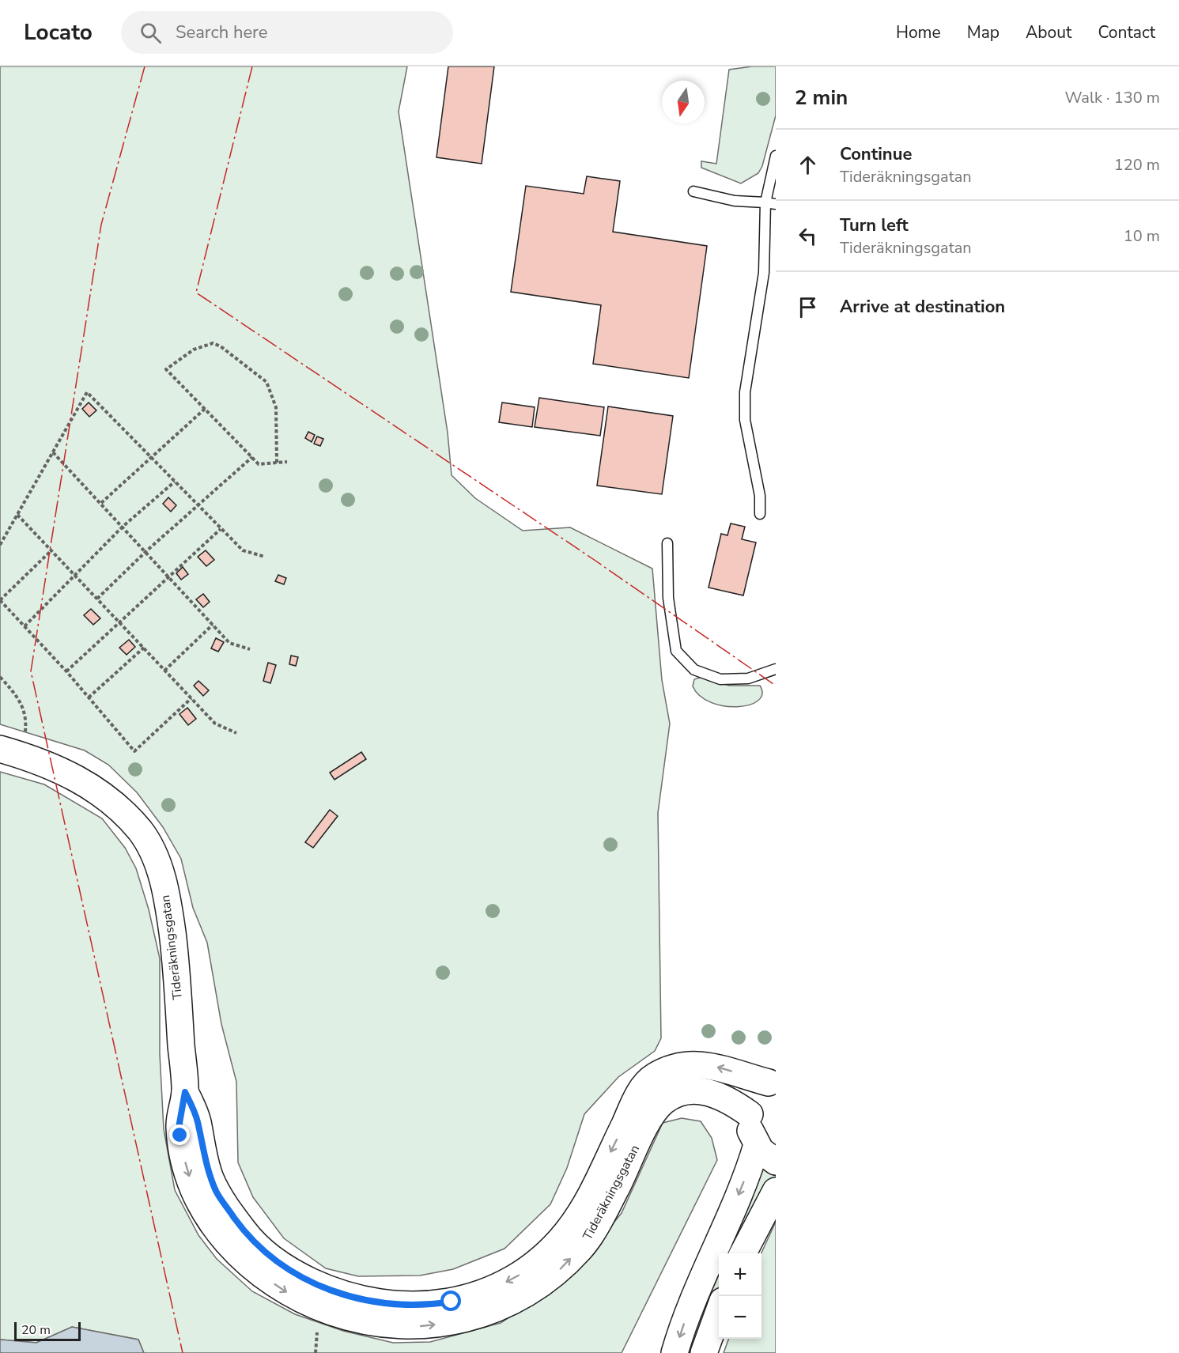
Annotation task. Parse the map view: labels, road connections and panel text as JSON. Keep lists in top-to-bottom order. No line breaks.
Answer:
{"streets":{"street":["Tideräkningsgatan"]},"scale_bar":"20 m","north":"bottom","page":{"header":"Locato","search":"Search here","nav":["Home","Map","About","Contact"],"heading":["2 min","Walk · 130 m"],"list":[["Continue","Tideräkningsgatan","120 m"],["Turn left","Tideräkningsgatan","10 m"],"Arrive at destination"],"map_buttons":["+","−"],"scale":"20 m"}}
